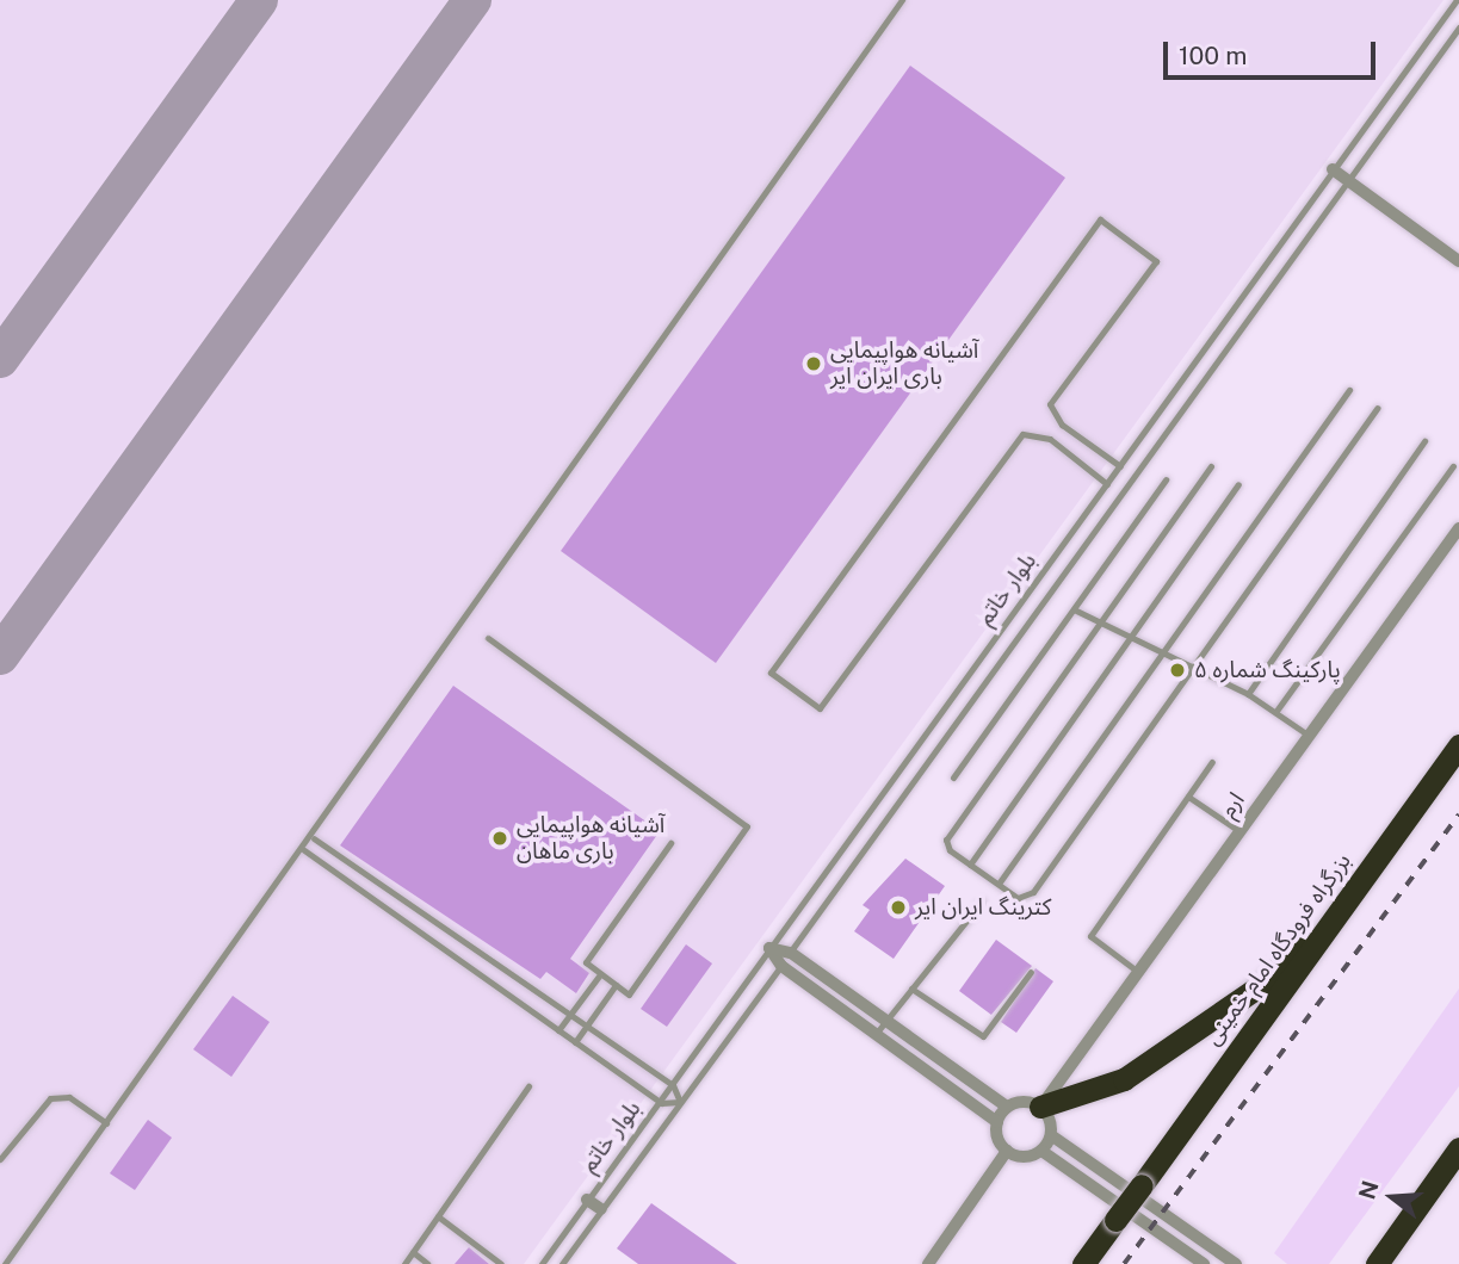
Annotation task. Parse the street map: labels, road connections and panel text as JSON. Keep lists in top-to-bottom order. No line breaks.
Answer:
{"streets":{"highway":["بزرگراه فرودگاه امام خمینی"],"street":["ارم"],"lane":["بلوار خاتم"]},"places":["آشیانه هواپیمایی باری ایران ایر","پارکینگ شماره ۵","آشیانه هواپیمایی باری ماهان","کترینگ ایران ایر"],"scale_bar":"100 m","north":"left"}
